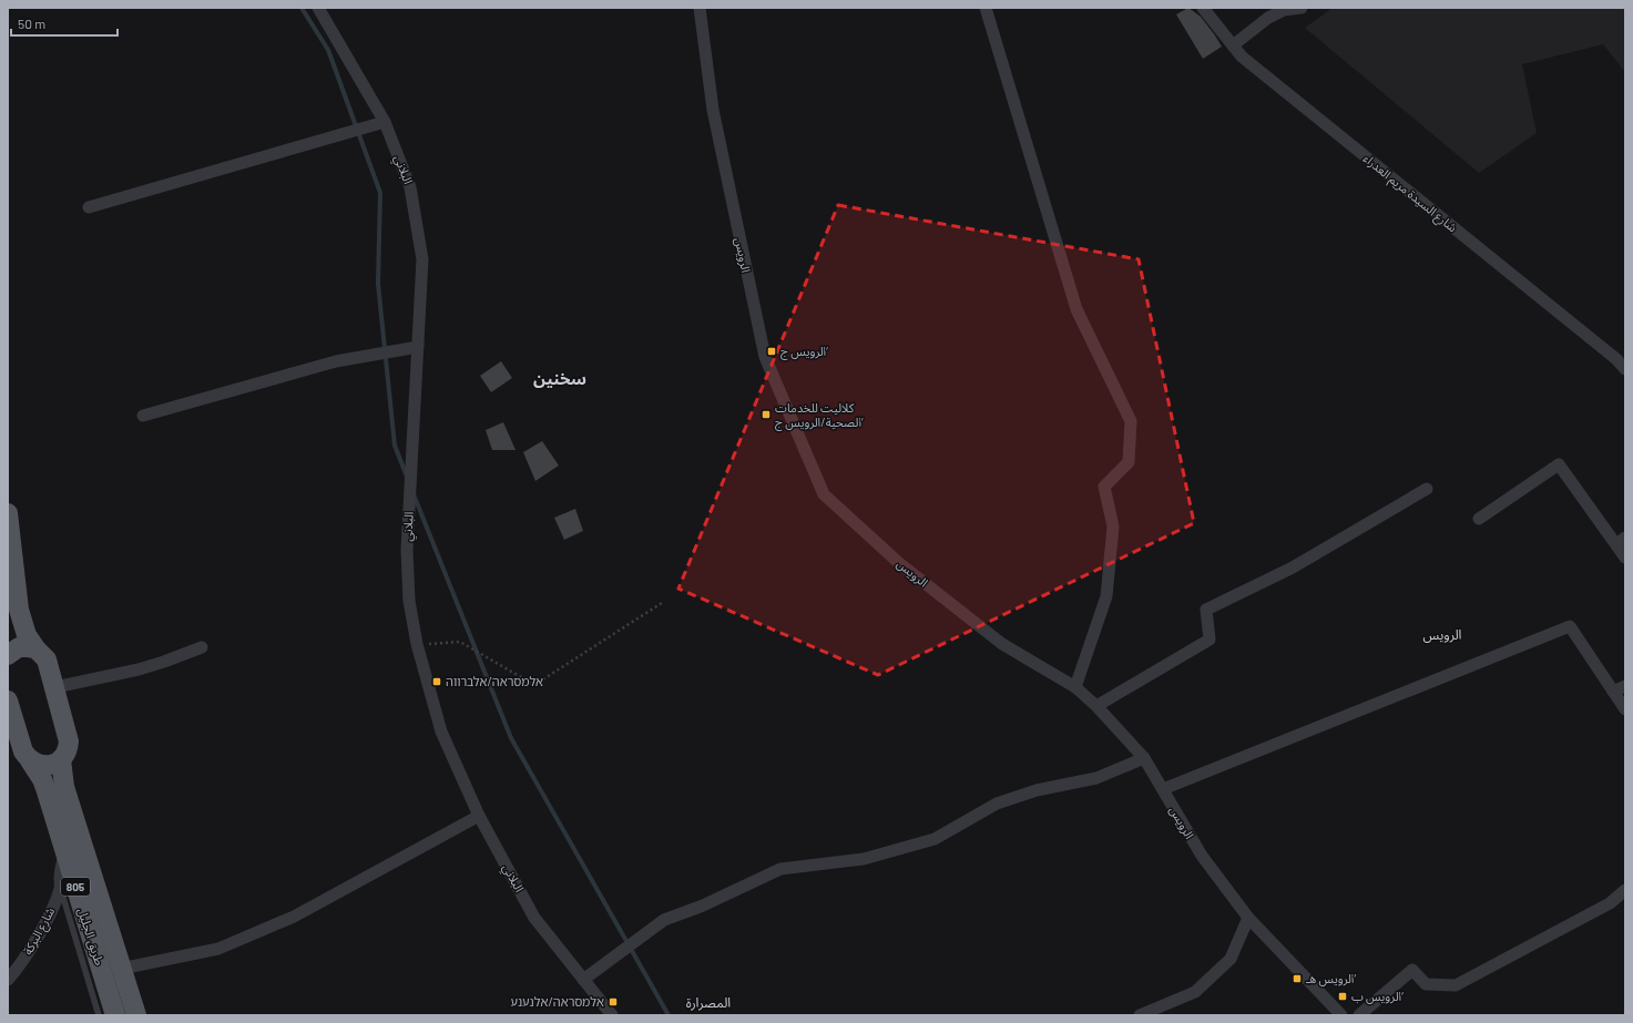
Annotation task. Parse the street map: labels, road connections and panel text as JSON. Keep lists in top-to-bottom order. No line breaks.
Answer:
{"streets":{"main road":["805","طريق الجليل"],"street":["البلاني","شارع السيدة مريم العدراء","الرويس","شارع البركة"]},"crossings":[["805","طريق الجليل"],["شارع البركة","طريق الجليل"]],"districts":["سخنين","الرويس","المصرارة"],"places":{"transit":["الرويس ج‘","كلاليت للخدمات الصحية/الرويس ج‘","אלמסראה/אלברווה","الرويس هـ‘","الرويس ب‘","אלמסראה/אלנענע"]},"scale_bar":"50 m"}
